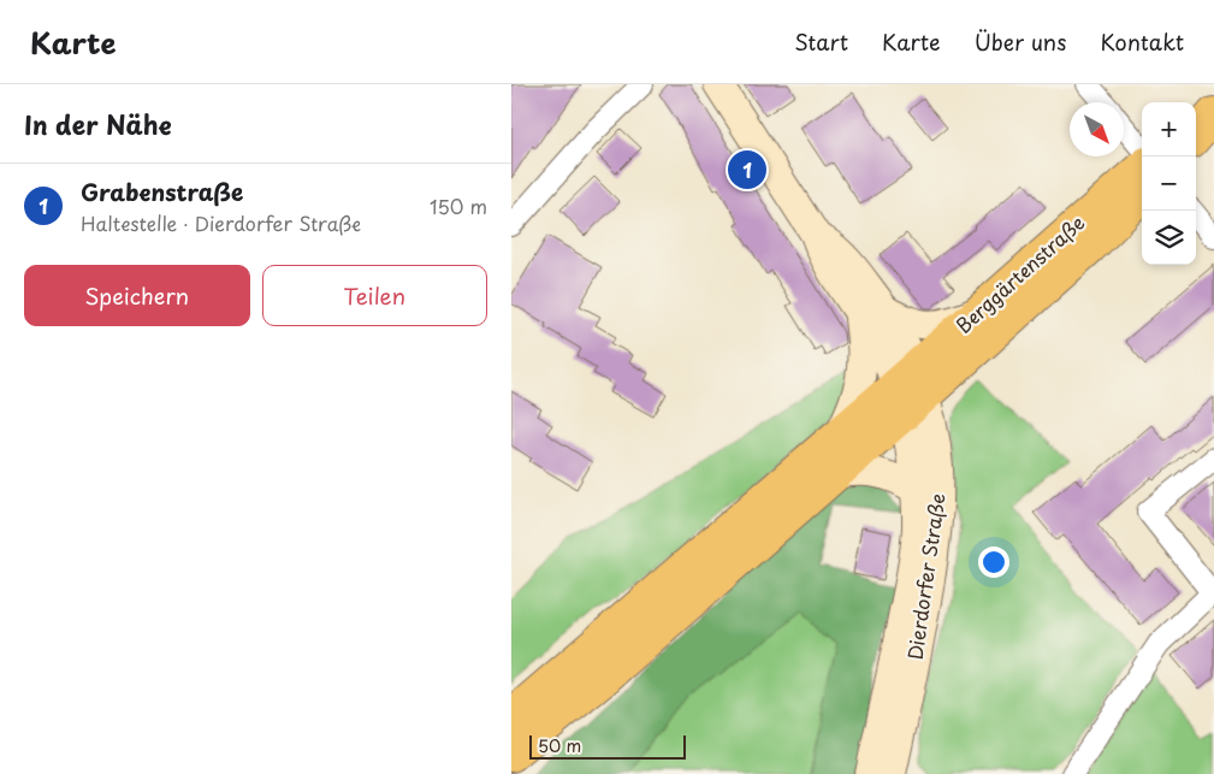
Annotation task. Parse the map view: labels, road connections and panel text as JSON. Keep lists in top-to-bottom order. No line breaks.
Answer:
{"streets":{"main road":["Berggärtenstraße","Dierdorfer Straße"]},"crossings":[["Berggärtenstraße","Dierdorfer Straße"]],"scale_bar":"50 m","north":"bottom right","page":{"header":"Karte","nav":["Start","Karte","Über uns","Kontakt"],"heading":"In der Nähe","map_buttons":["+","−"],"pins":"1","list":[{"mark":"1","name":"Grabenstraße","note":"Haltestelle · Dierdorfer Straße","value":"150 m"}],"buttons":["Speichern","Teilen"],"scale":"50 m"}}
